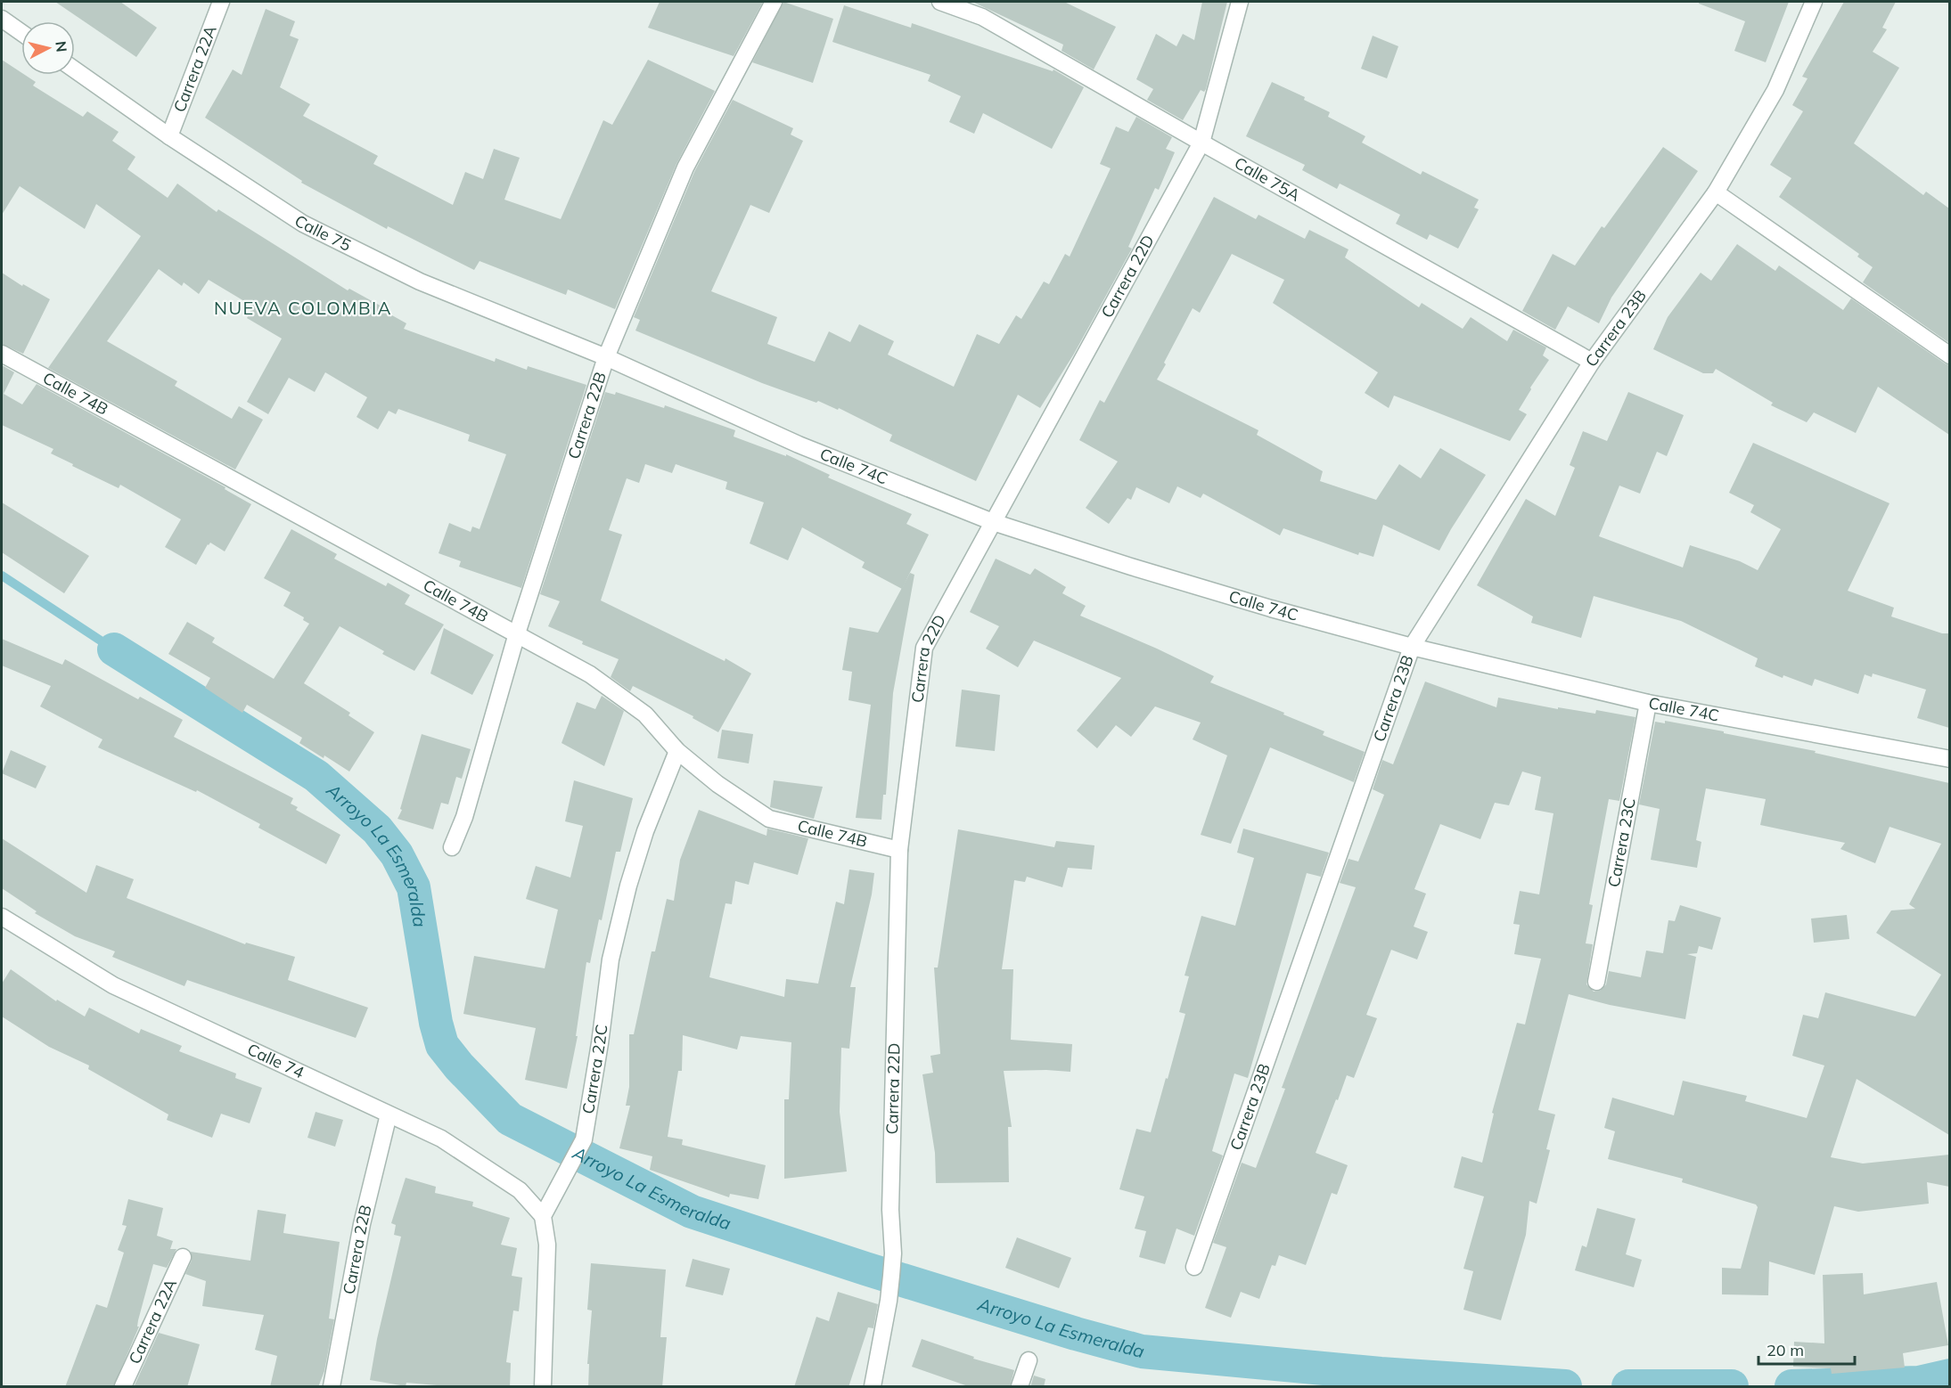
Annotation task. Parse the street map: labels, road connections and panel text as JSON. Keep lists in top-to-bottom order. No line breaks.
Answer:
{"streets":{"street":["Carrera 22A","Calle 75A","Calle 75","Carrera 22D","Carrera 23B","Calle 74B","Carrera 22B","Calle 74C","Carrera 23C","Calle 74","Carrera 22C"]},"crossings":[["Carrera 22A","Calle 75"],["Calle 75A","Carrera 22D"],["Calle 75A","Carrera 23B"],["Calle 75","Carrera 22B"],["Calle 75","Calle 74C"],["Carrera 22D","Calle 74B"],["Carrera 22D","Calle 74C"],["Carrera 23B","Calle 74C"],["Calle 74B","Carrera 22B"],["Calle 74B","Carrera 22C"],["Carrera 22B","Calle 74C"],["Carrera 22B","Calle 74"],["Calle 74C","Carrera 23C"],["Calle 74","Carrera 22C"]],"districts":["NUEVA COLOMBIA"],"water":["Arroyo La Esmeralda"],"scale_bar":"20 m","north":"right"}
